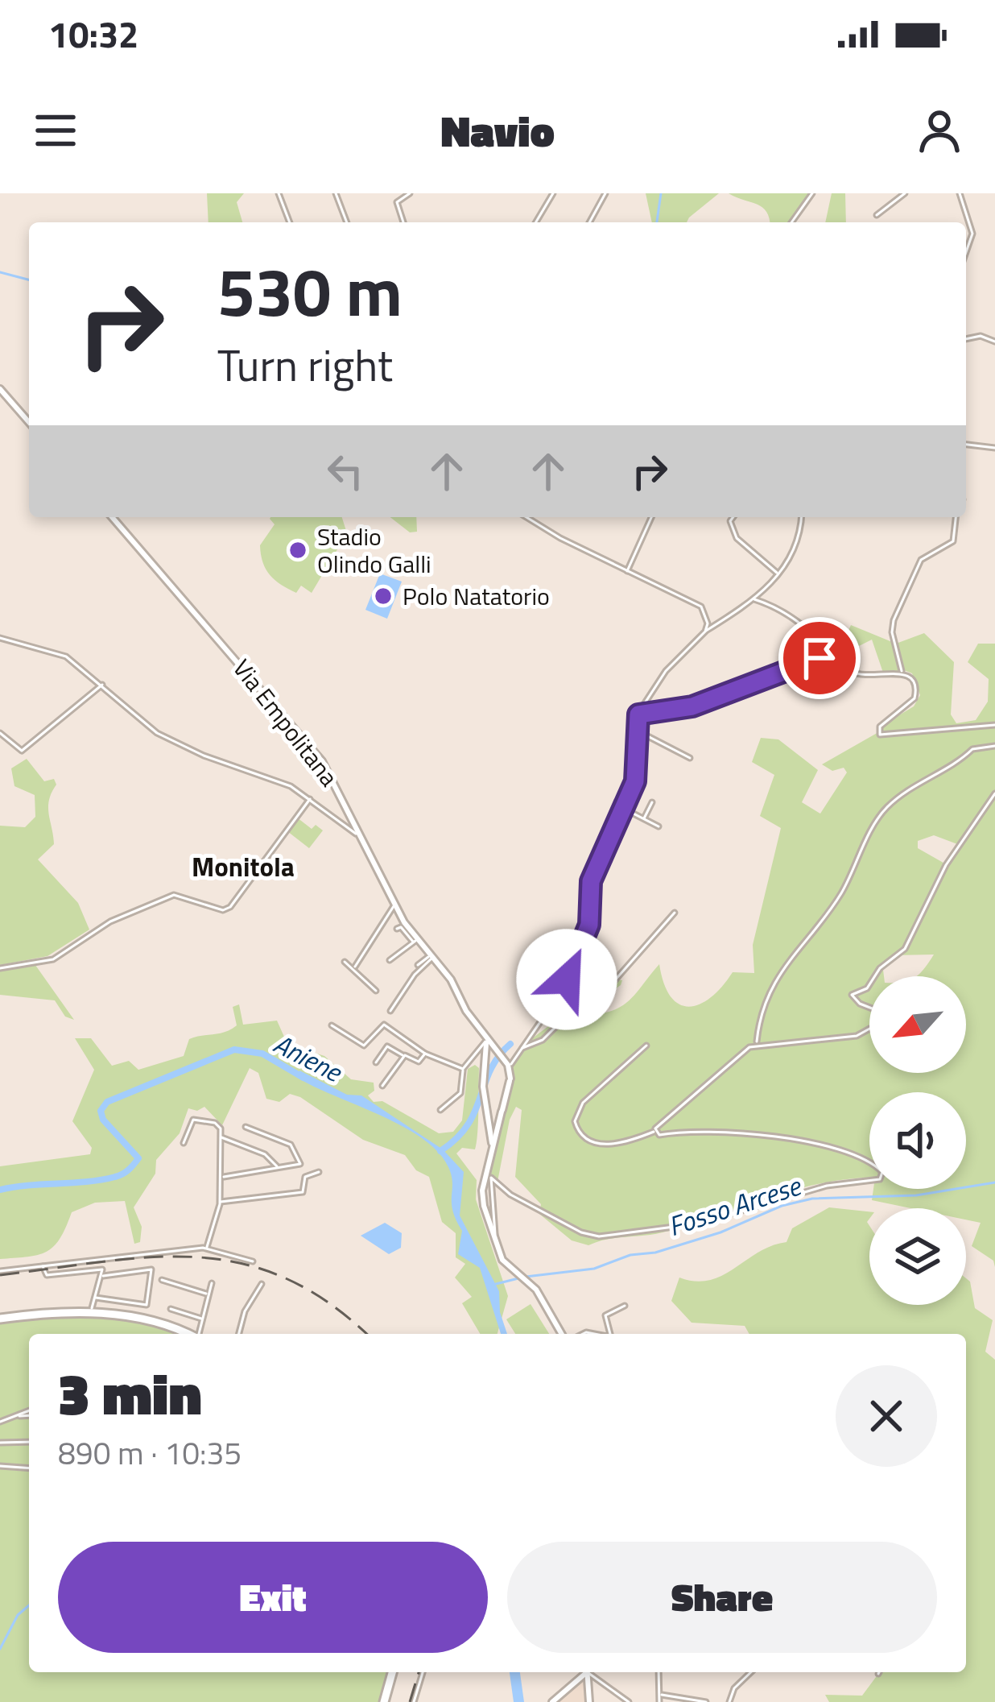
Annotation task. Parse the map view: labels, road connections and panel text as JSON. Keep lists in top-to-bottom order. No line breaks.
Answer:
{"streets":{"main road":["Via Empolitana"]},"districts":["Monitola"],"water":["Aniene","Fosso Arcese"],"places":["Stadio Olindo Galli","Polo Natatorio"],"north":"bottom left","page":{"status":"10:32","header":"Navio","turn":["530 m","Turn right"],"heading":["3 min","890 m · 10:35"],"buttons":["Exit","Share"]}}
